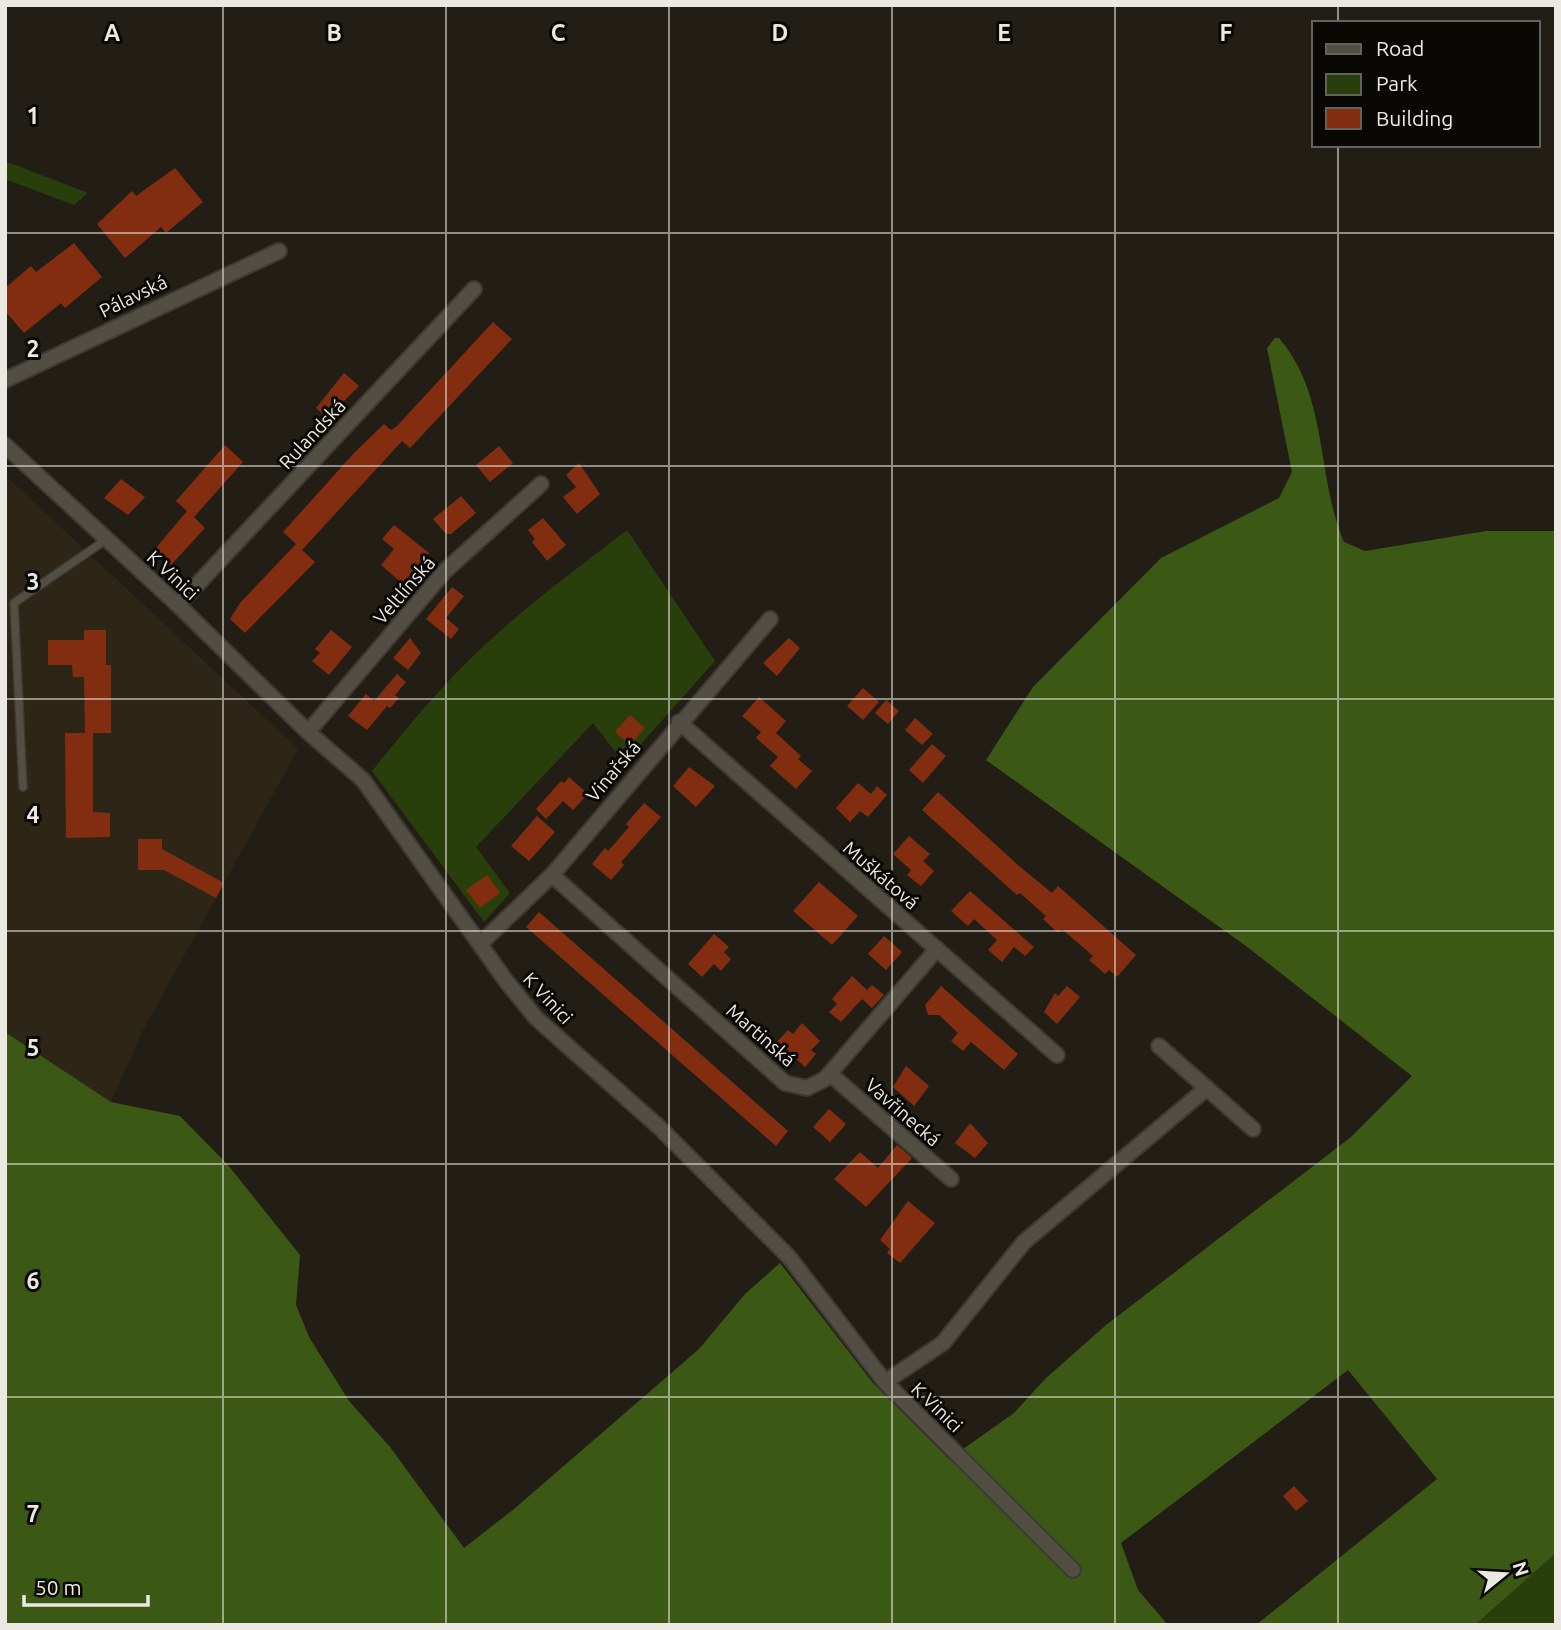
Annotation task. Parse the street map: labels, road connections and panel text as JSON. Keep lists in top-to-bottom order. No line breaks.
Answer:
{"streets":{"street":["Pálavská","Rulandská","K Vinici","Veltlínská","Vinařská","Muškátová","Martinská","Vavřinecká"]},"crossings":[["Rulandská","K Vinici"],["K Vinici","Veltlínská"],["K Vinici","Vinařská"],["Vinařská","Muškátová"],["Vinařská","Martinská"],["Muškátová","Martinská"],["Martinská","Vavřinecká"]],"legend":["Road","Park","Building"],"scale_bar":"50 m","north":"right","grid":{"columns":["A","B","C","D","E","F"],"rows":["1","2","3","4","5","6","7"]}}
